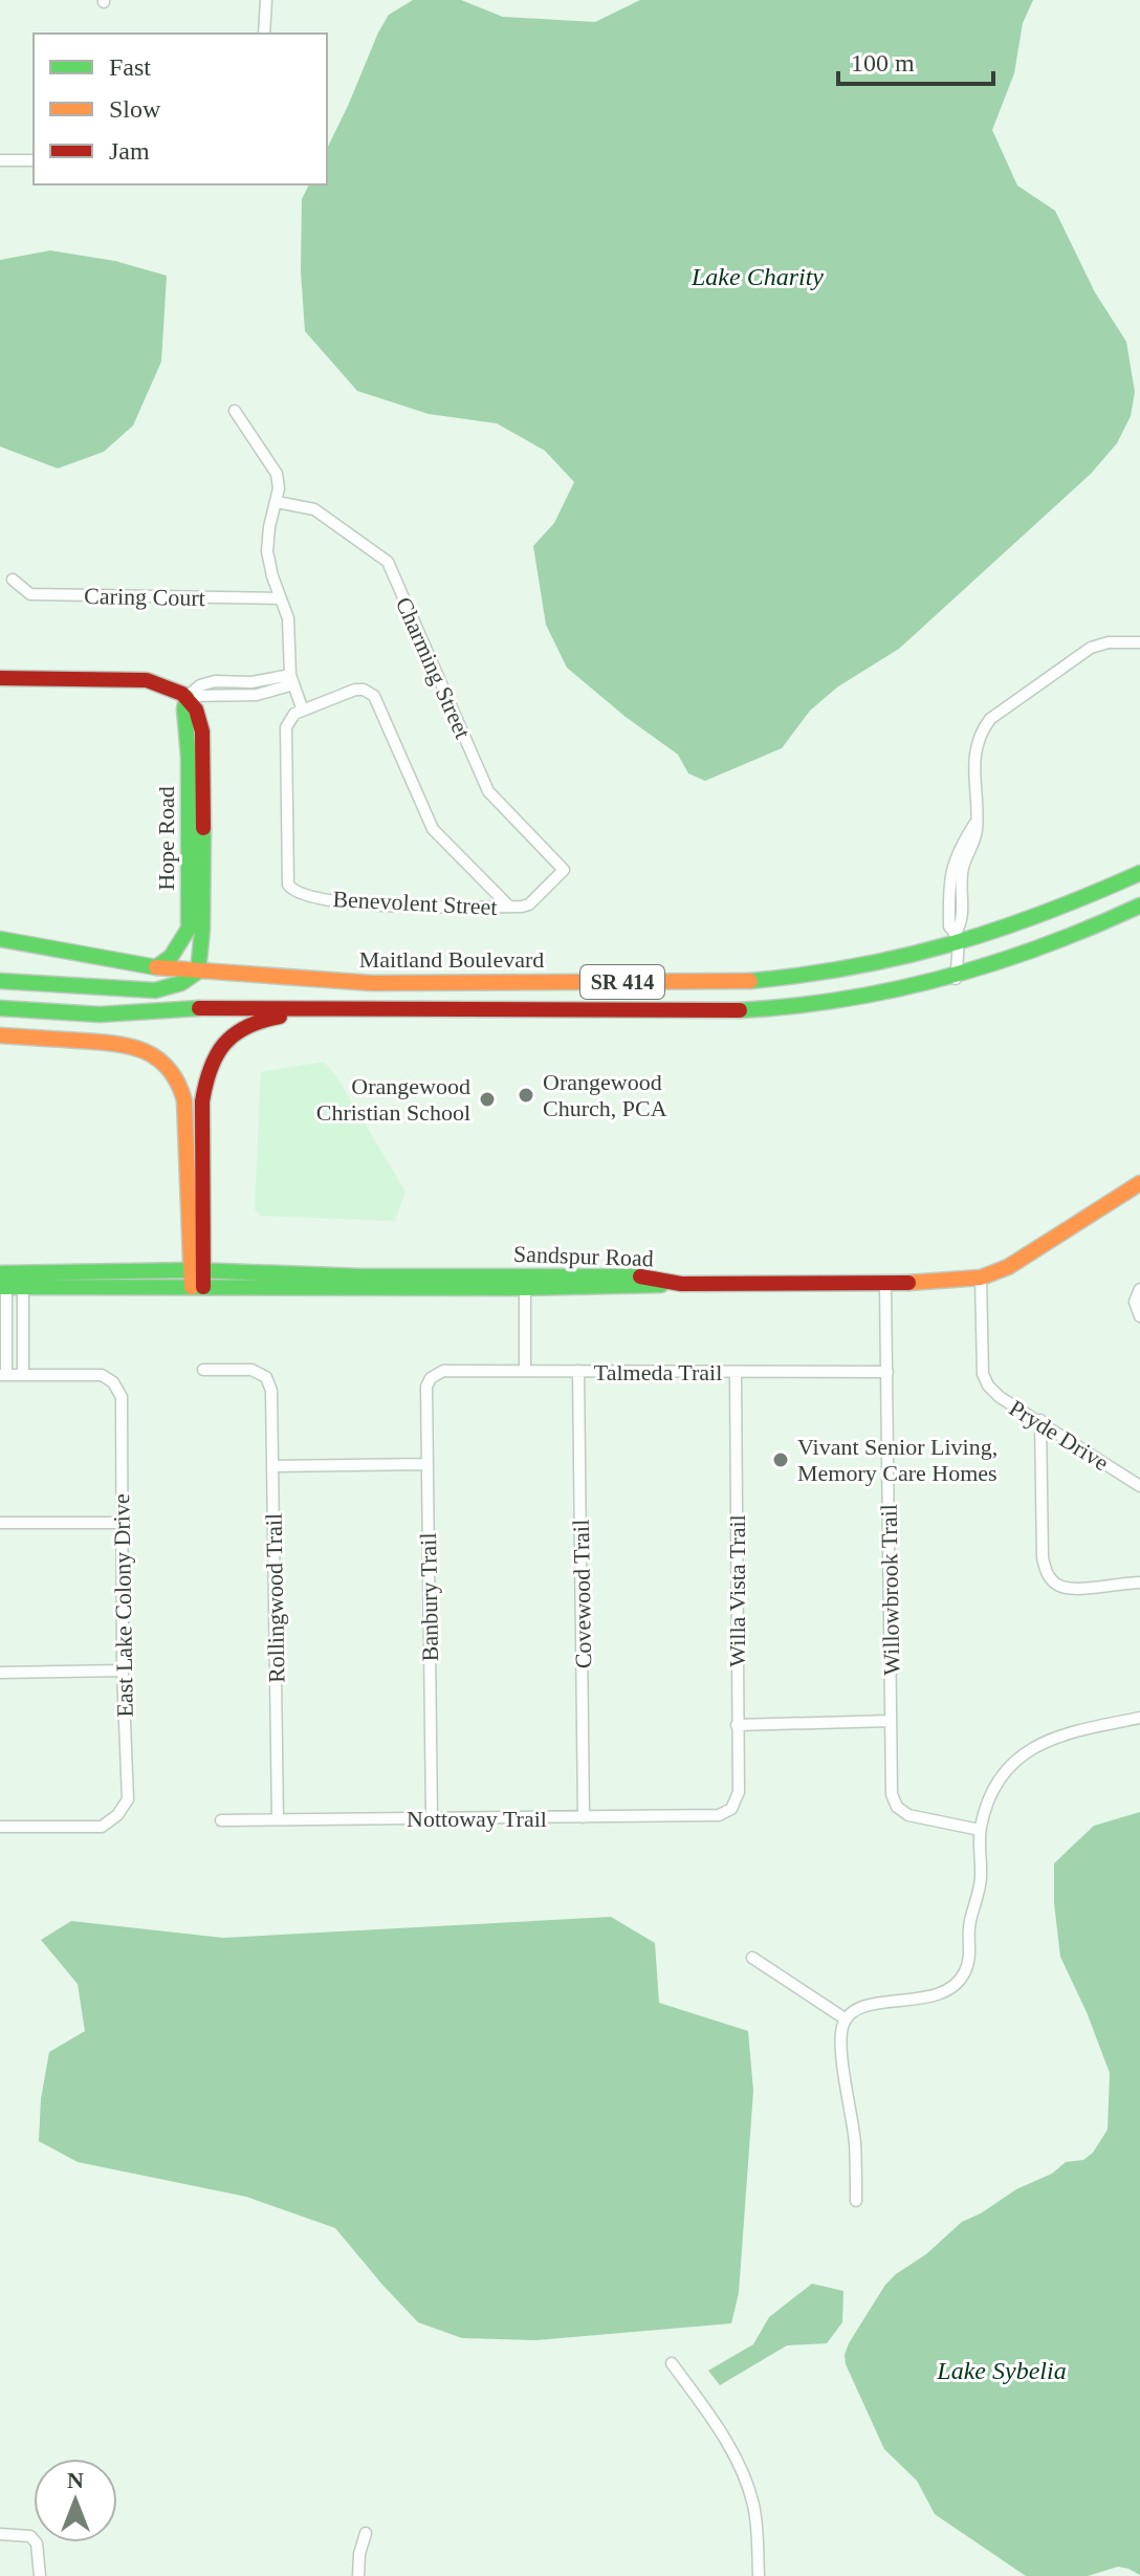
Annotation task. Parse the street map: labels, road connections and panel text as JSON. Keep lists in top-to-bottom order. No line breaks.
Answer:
{"streets":{"main road":["Hope Road","Maitland Boulevard","SR 414","Sandspur Road"],"street":["Caring Court","Charming Street","Benevolent Street","Talmeda Trail","Pryde Drive","Willowbrook Trail","Willa Vista Trail","Covewood Trail","Banbury Trail","Rollingwood Trail","East Lake Colony Drive","Nottoway Trail"]},"crossings":[["Charming Street","Benevolent Street"],["Hope Road","Maitland Boulevard"],["Sandspur Road","Pryde Drive"],["Sandspur Road","Willowbrook Trail"],["Talmeda Trail","Willowbrook Trail"],["Talmeda Trail","Willa Vista Trail"],["Talmeda Trail","Covewood Trail"],["Talmeda Trail","Banbury Trail"],["Willa Vista Trail","Nottoway Trail"],["Covewood Trail","Nottoway Trail"],["Banbury Trail","Nottoway Trail"],["Rollingwood Trail","Nottoway Trail"]],"water":["Lake Charity","Lake Sybelia"],"places":["Orangewood Church, PCA","Orangewood Christian School","Vivant Senior Living, Memory Care Homes"],"legend":["Fast","Slow","Jam"],"scale_bar":"100 m","north":"top"}
